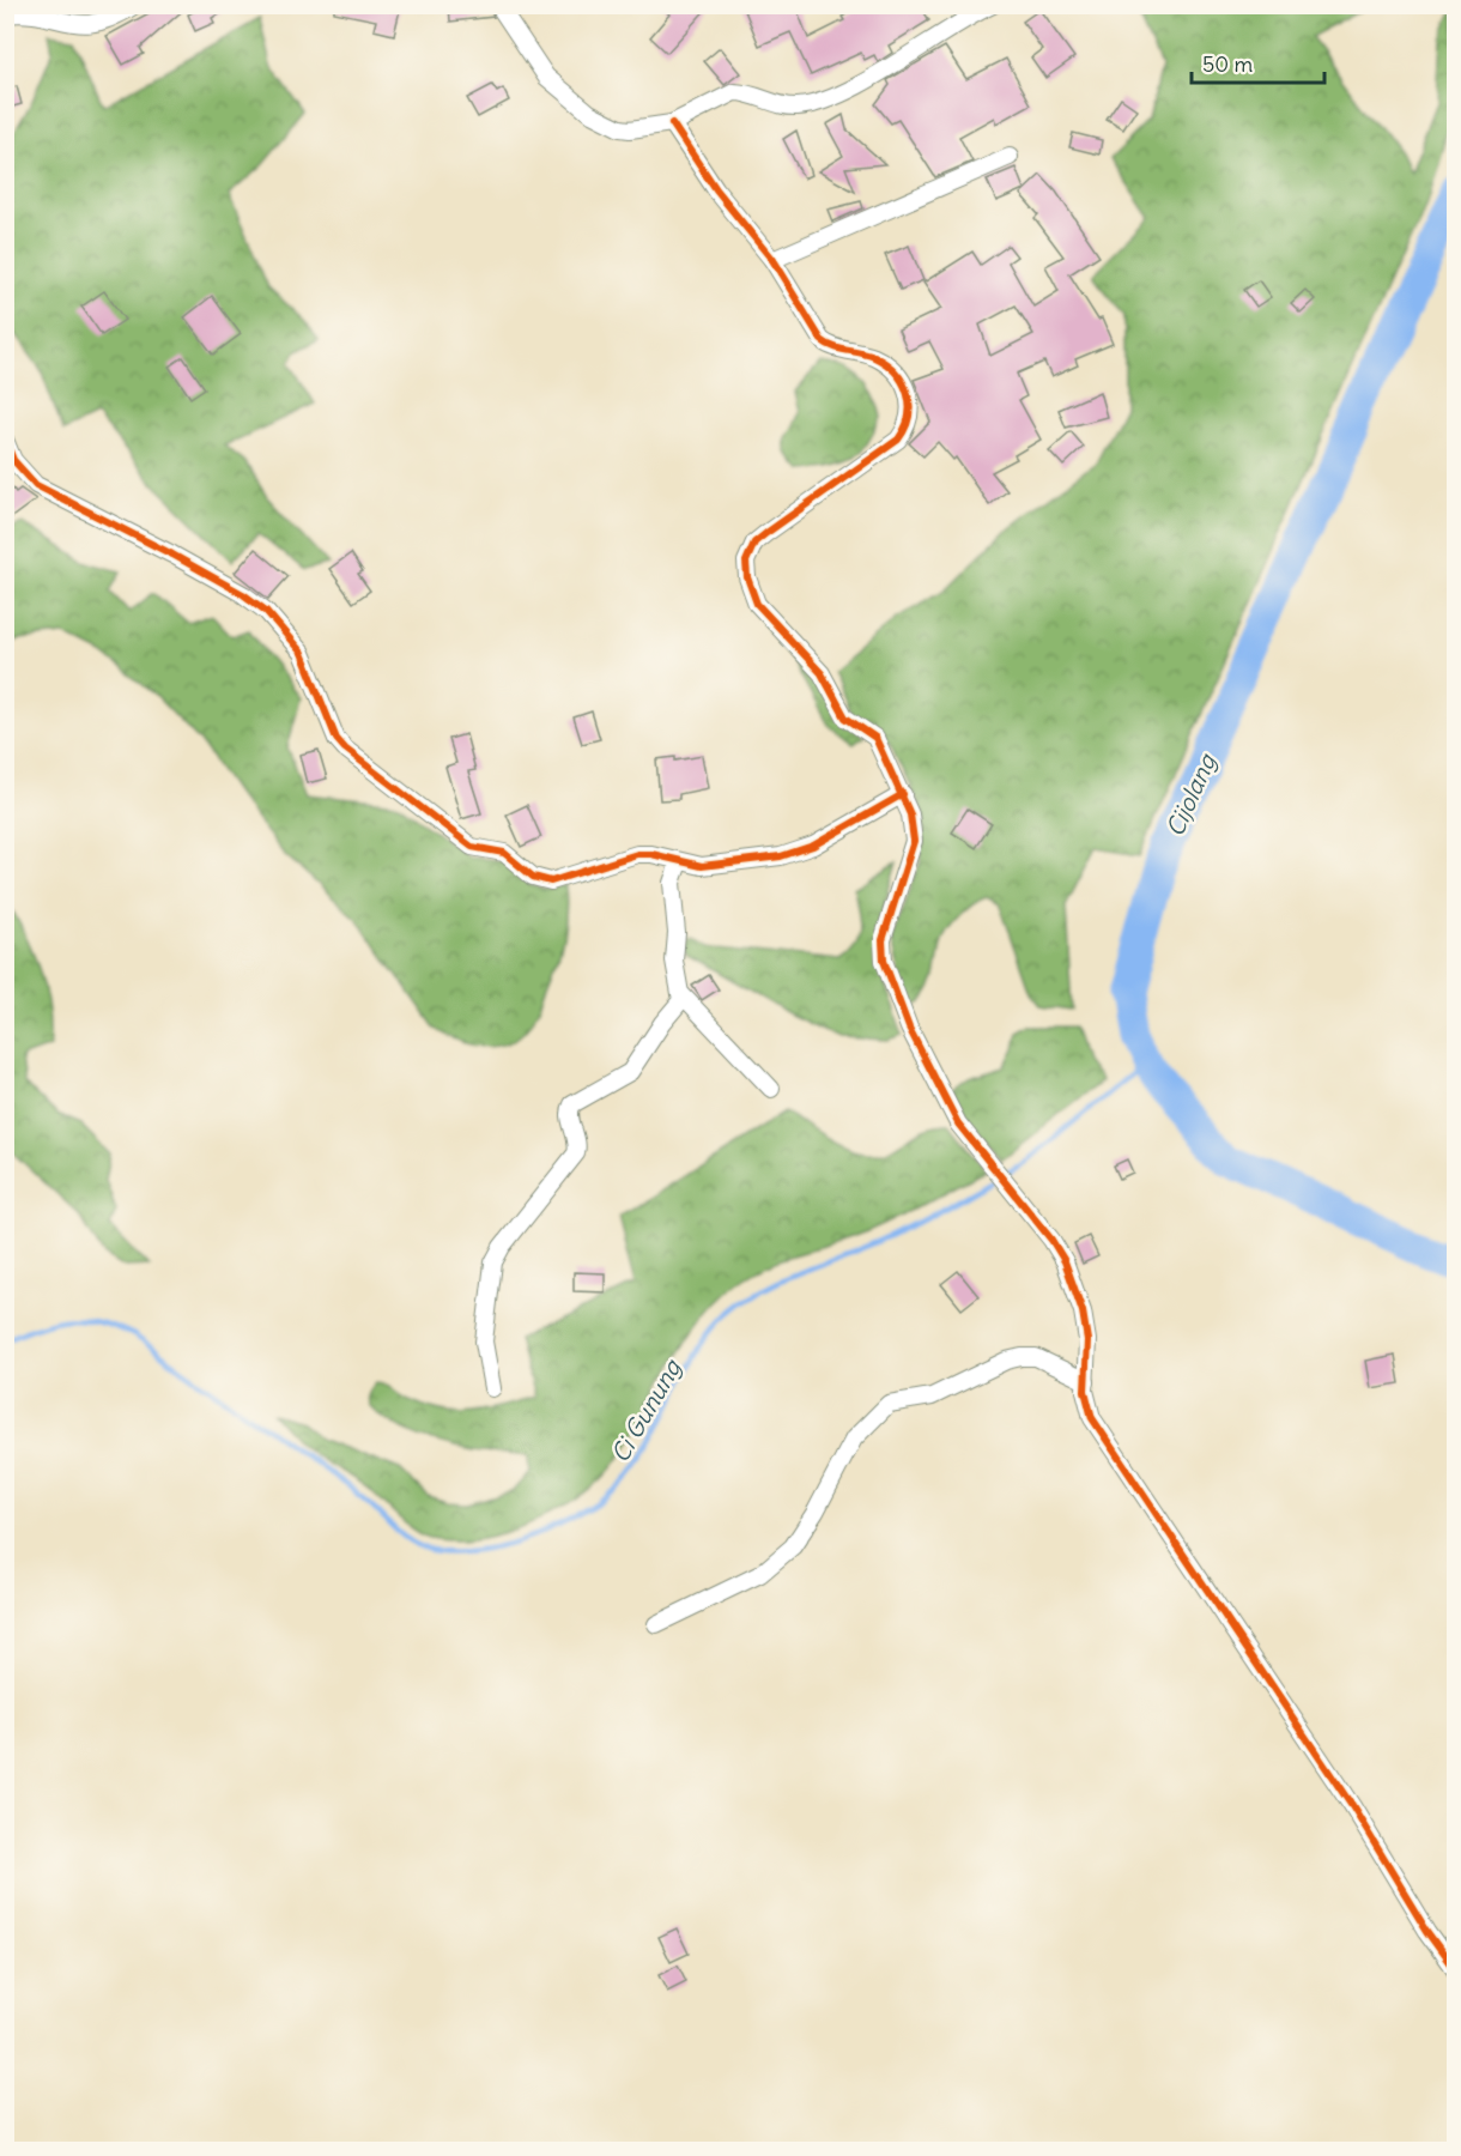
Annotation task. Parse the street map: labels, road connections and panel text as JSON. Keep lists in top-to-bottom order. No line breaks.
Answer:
{"water":["Cijolang","Ci Gunung"],"scale_bar":"50 m"}
